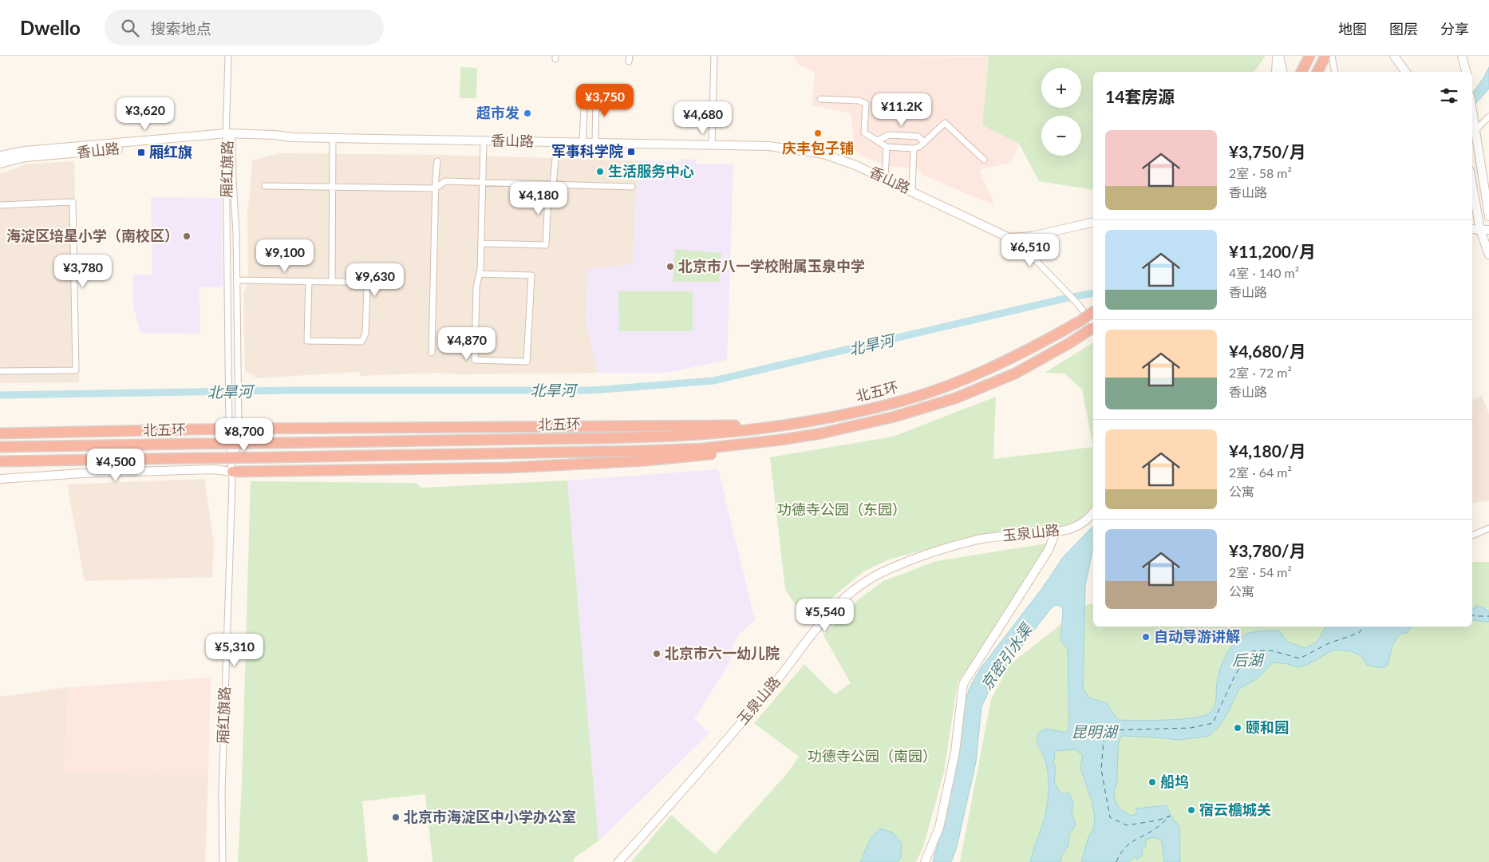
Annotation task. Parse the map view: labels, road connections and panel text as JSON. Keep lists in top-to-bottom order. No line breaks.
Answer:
{"streets":{"highway":["北五环"],"street":["香山路","厢红旗路","玉泉山路"]},"crossings":[["香山路","厢红旗路"]],"water":["北旱河","京密引水渠","后湖","昆明湖"],"parks":["功德寺公园（东园）","功德寺公园（南园）"],"places":{"other":["超市发","庆丰包子铺","生活服务中心","海淀区培星小学（南校区）","北京市八一学校附属玉泉中学","自动导游讲解","北京市六一幼儿院","颐和园","船坞","宿云檐城关","北京市海淀区中小学办公室"],"transit":["军事科学院","厢红旗"]},"page":{"header":"Dwello","search":"搜索地点","nav":["地图","图层","分享"],"map_buttons":["+","−"],"heading":"14套房源","price":["¥3,750","¥11.2K","¥3,620","¥4,680","¥4,180","¥6,510","¥9,100","¥3,780","¥9,630","¥4,870","¥8,700","¥4,500","¥5,540","¥5,310"],"list":[{"name":"¥3,750/月","note":"2室 · 58 m² · 香山路"},{"name":"¥11,200/月","note":"4室 · 140 m² · 香山路"},{"name":"¥4,680/月","note":"2室 · 72 m² · 香山路"},{"name":"¥4,180/月","note":"2室 · 64 m² · 公寓"},{"name":"¥3,780/月","note":"2室 · 54 m² · 公寓"}]}}
